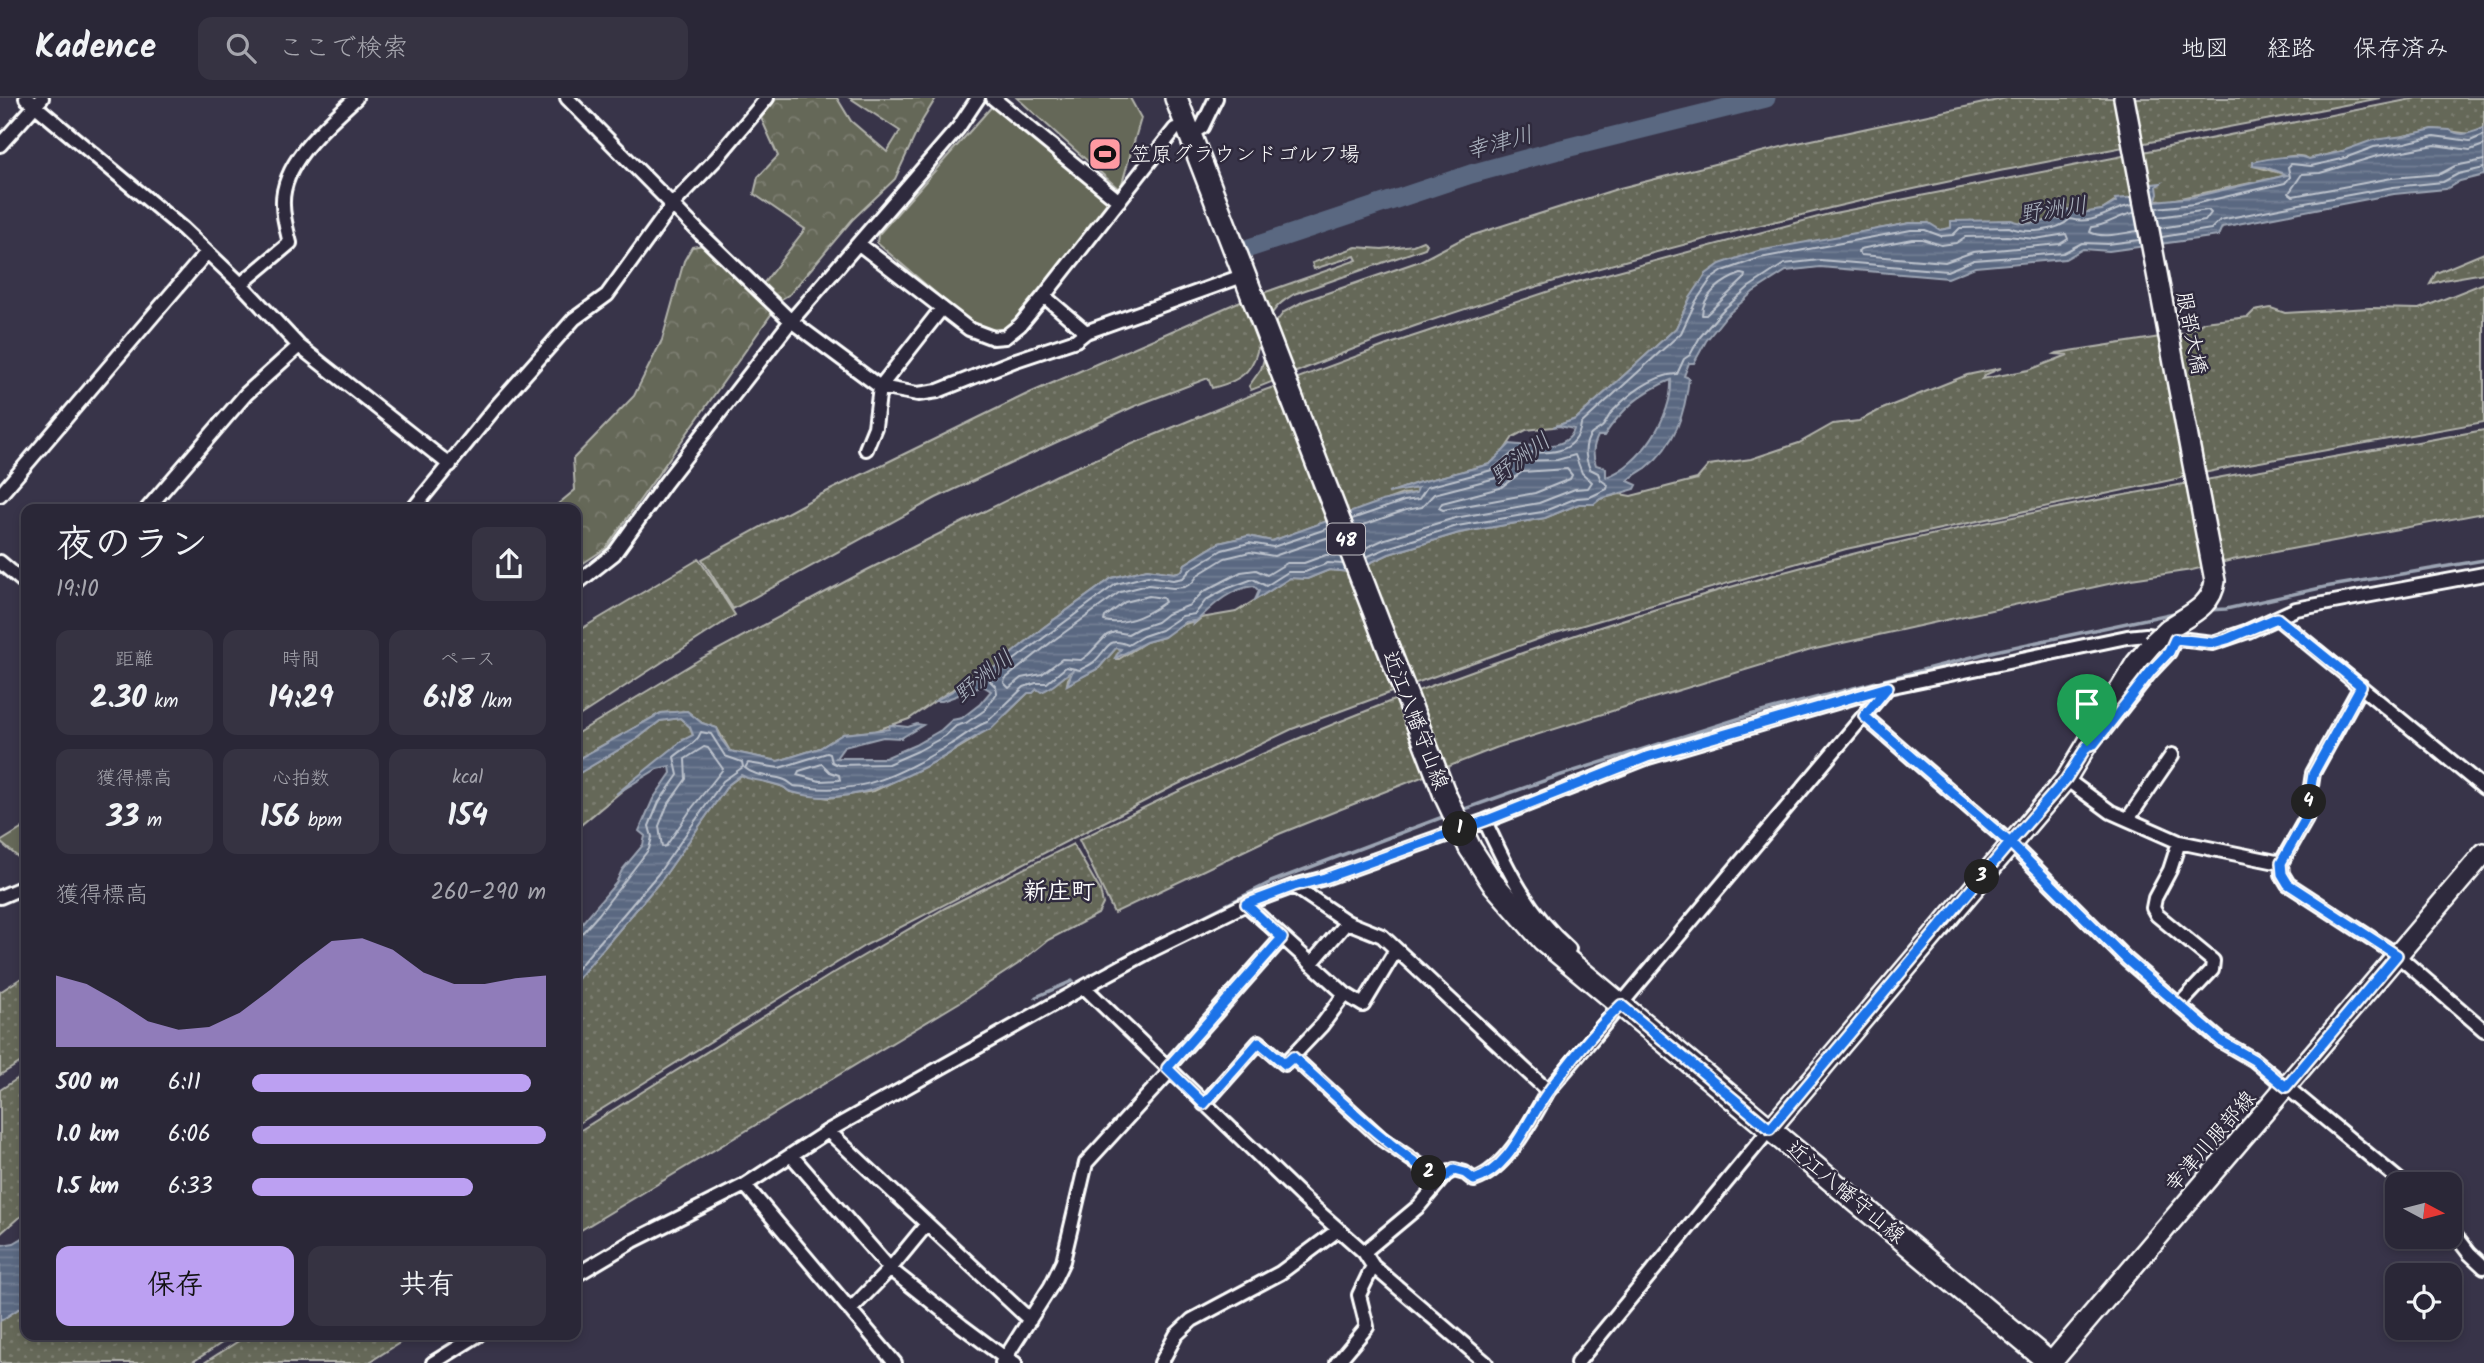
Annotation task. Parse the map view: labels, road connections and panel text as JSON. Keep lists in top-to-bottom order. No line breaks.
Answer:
{"streets":{"main road":["48","近江八幡守山線"],"street":["服部大橋","幸津川服部線"]},"crossings":[["近江八幡守山線","幸津川服部線"]],"districts":["新庄町"],"water":["幸津川","野洲川"],"places":{"sports":["笠原グラウンドゴルフ場"]},"north":"right","page":{"header":"Kadence","search":"ここで検索","nav":["地図","経路","保存済み"],"heading":["夜のラン","19:10"],"stats":[["距離","2.30 km"],["時間","14:29"],["ペース","6:18 /km"],["獲得標高","33 m"],["心拍数","156 bpm"],["kcal","154"]],"pins":["4","1","3","2"],"chart":["獲得標高","260–290 m"],"list":[{"name":"500 m","note":"6:11"},{"name":"1.0 km","note":"6:06"},{"name":"1.5 km","note":"6:33"}],"buttons":["保存","共有"]}}
